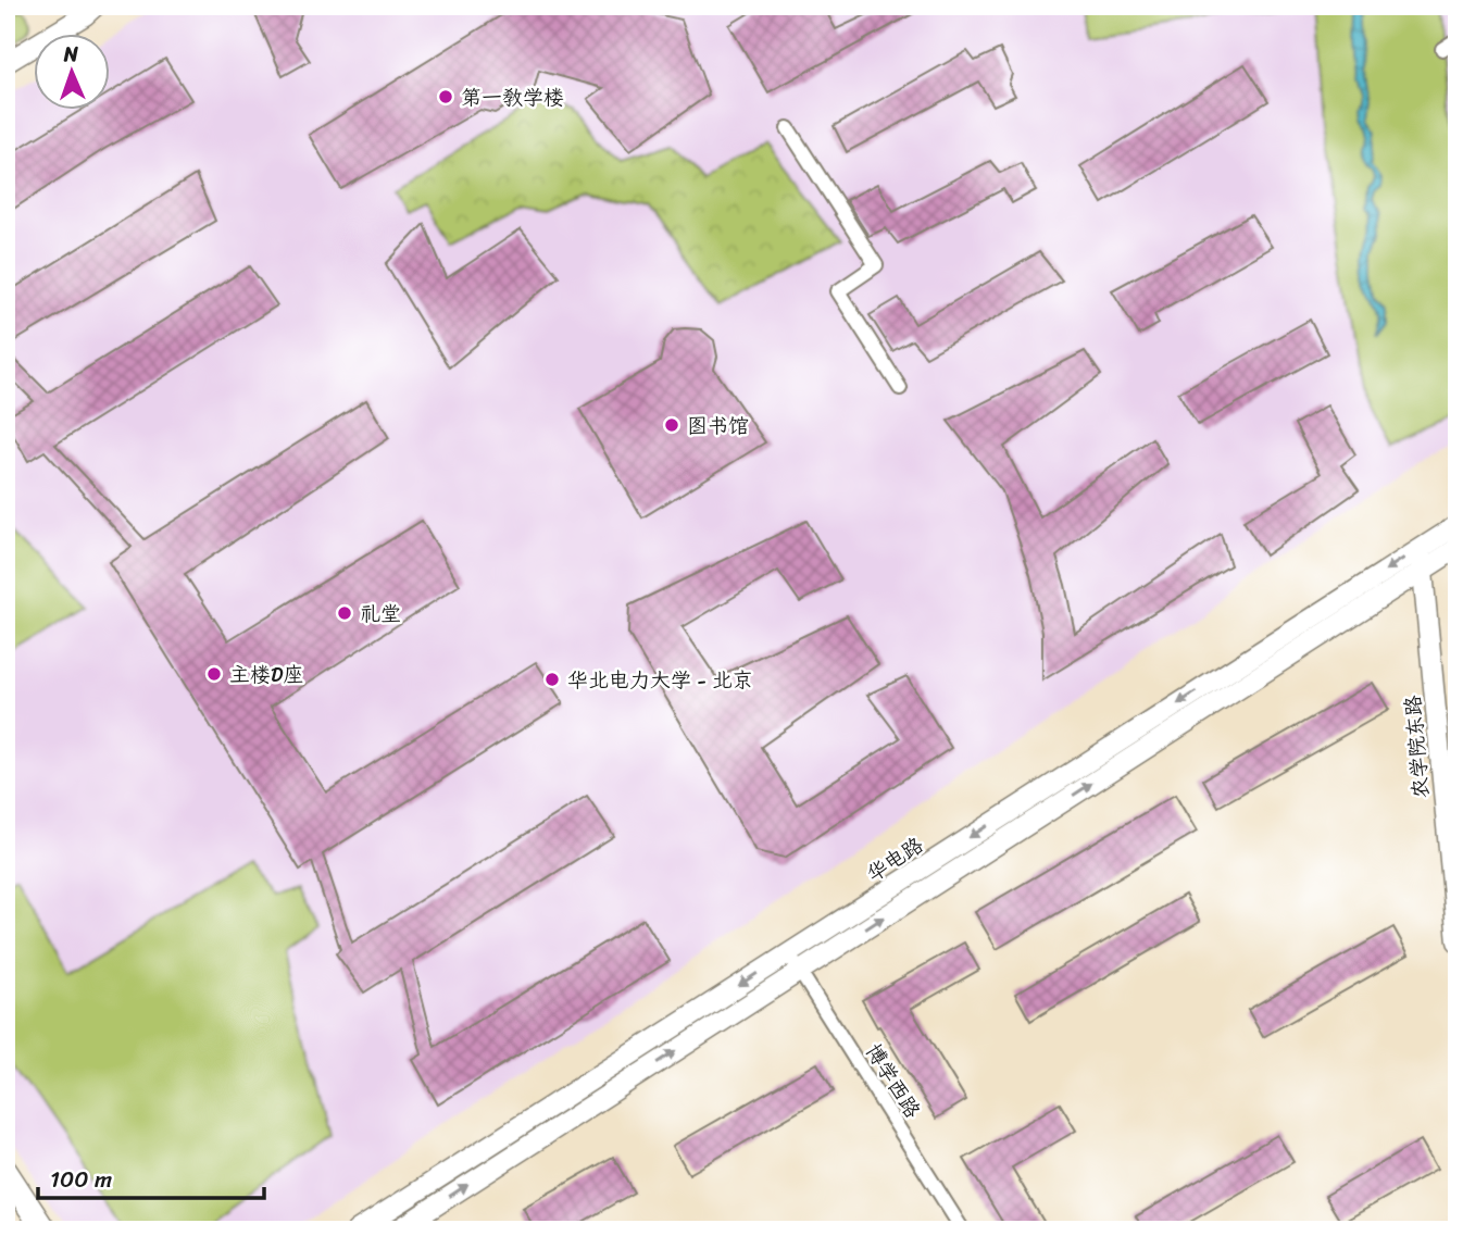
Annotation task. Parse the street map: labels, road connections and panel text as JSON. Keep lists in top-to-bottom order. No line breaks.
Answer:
{"streets":{"street":["农学院东路","华电路","博学西路"]},"crossings":[["农学院东路","华电路"],["华电路","博学西路"]],"places":["第一教学楼","图书馆","礼堂","主楼D座","华北电力大学 - 北京"],"scale_bar":"100 m","north":"top"}
